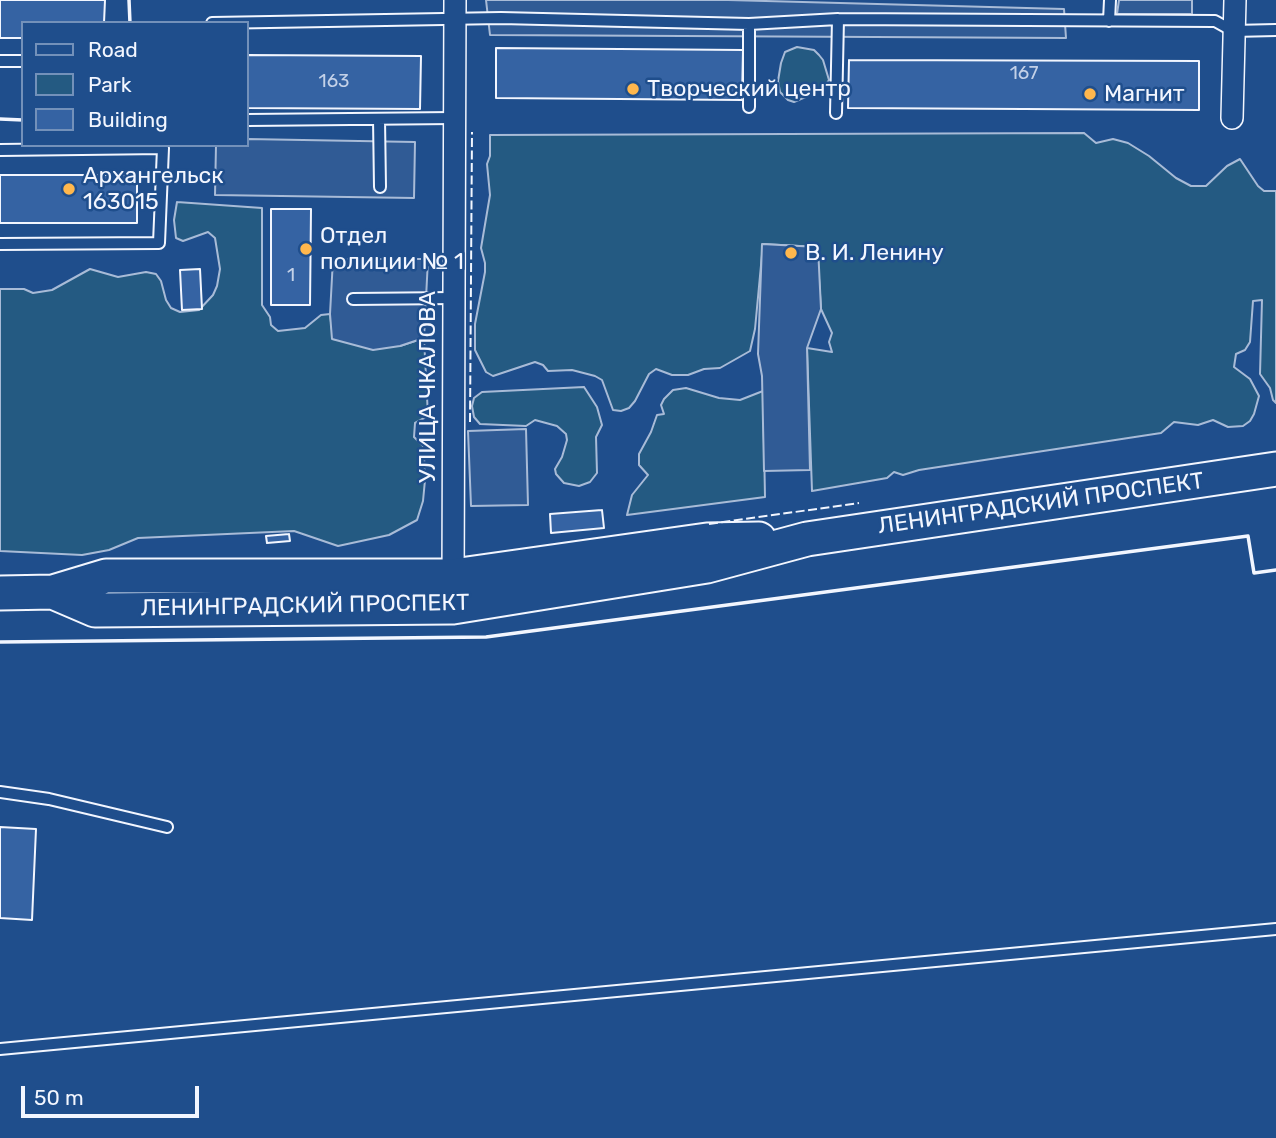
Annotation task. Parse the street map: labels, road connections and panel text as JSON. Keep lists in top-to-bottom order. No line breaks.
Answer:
{"streets":{"main road":["ЛЕНИНГРАДСКИЙ ПРОСПЕКТ"],"street":["УЛИЦА ЧКАЛОВА"]},"crossings":[["УЛИЦА ЧКАЛОВА","ЛЕНИНГРАДСКИЙ ПРОСПЕКТ"]],"places":["Творческий центр","Магнит","Архангельск 163015","Отдел полиции № 1","В. И. Ленину"],"house_numbers":["167","163","1"],"legend":["Road","Park","Building"],"scale_bar":"50 m"}
